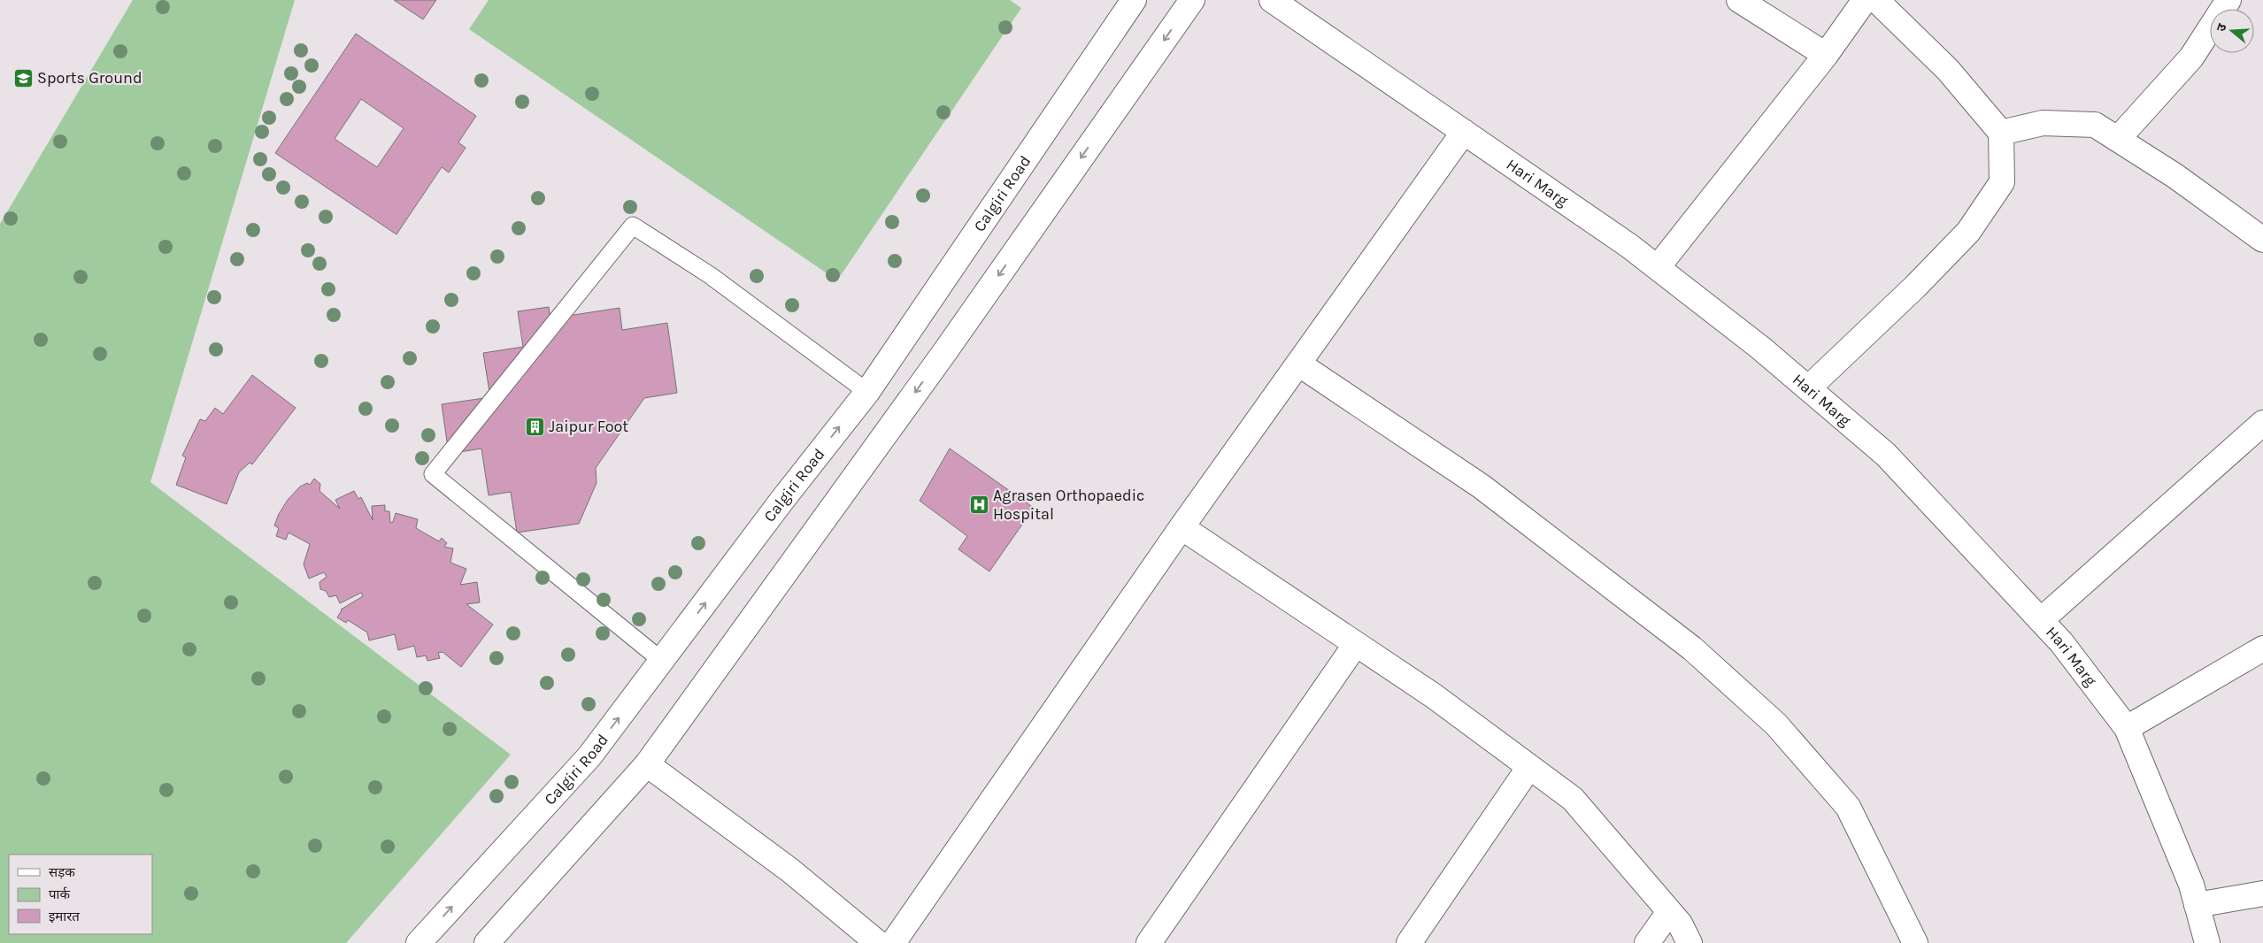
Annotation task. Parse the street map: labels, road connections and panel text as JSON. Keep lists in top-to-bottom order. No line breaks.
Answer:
{"streets":{"street":["Hari Marg","Calgiri Road"]},"places":{"school or university":["Sports Ground"],"building":["Jaipur Foot"],"hospital":["Agrasen Orthopaedic Hospital"]},"legend":["सड़क","पार्क","इमारत"],"north":"left"}
